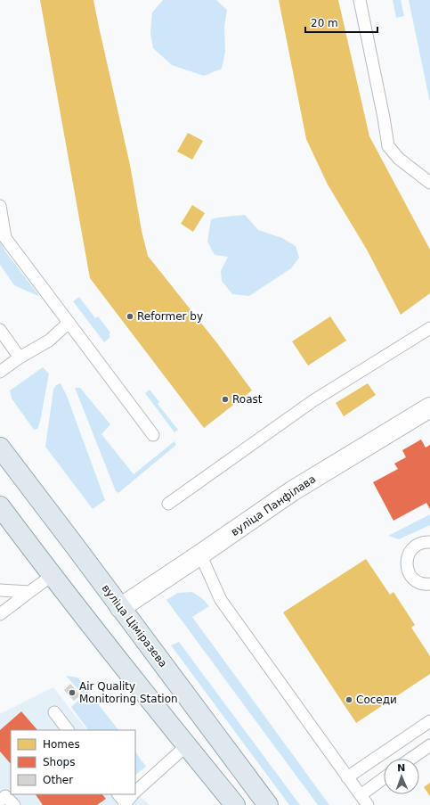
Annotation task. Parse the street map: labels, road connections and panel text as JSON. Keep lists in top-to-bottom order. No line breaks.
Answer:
{"streets":{"main road":["вуліца Ціміразева"],"street":["вуліца Панфілава"]},"crossings":[["вуліца Панфілава","вуліца Ціміразева"]],"places":["Reformer by","Roast","Air Quality Monitoring Station","Соседи"],"legend":["Homes","Shops","Other"],"scale_bar":"20 m","north":"top"}
